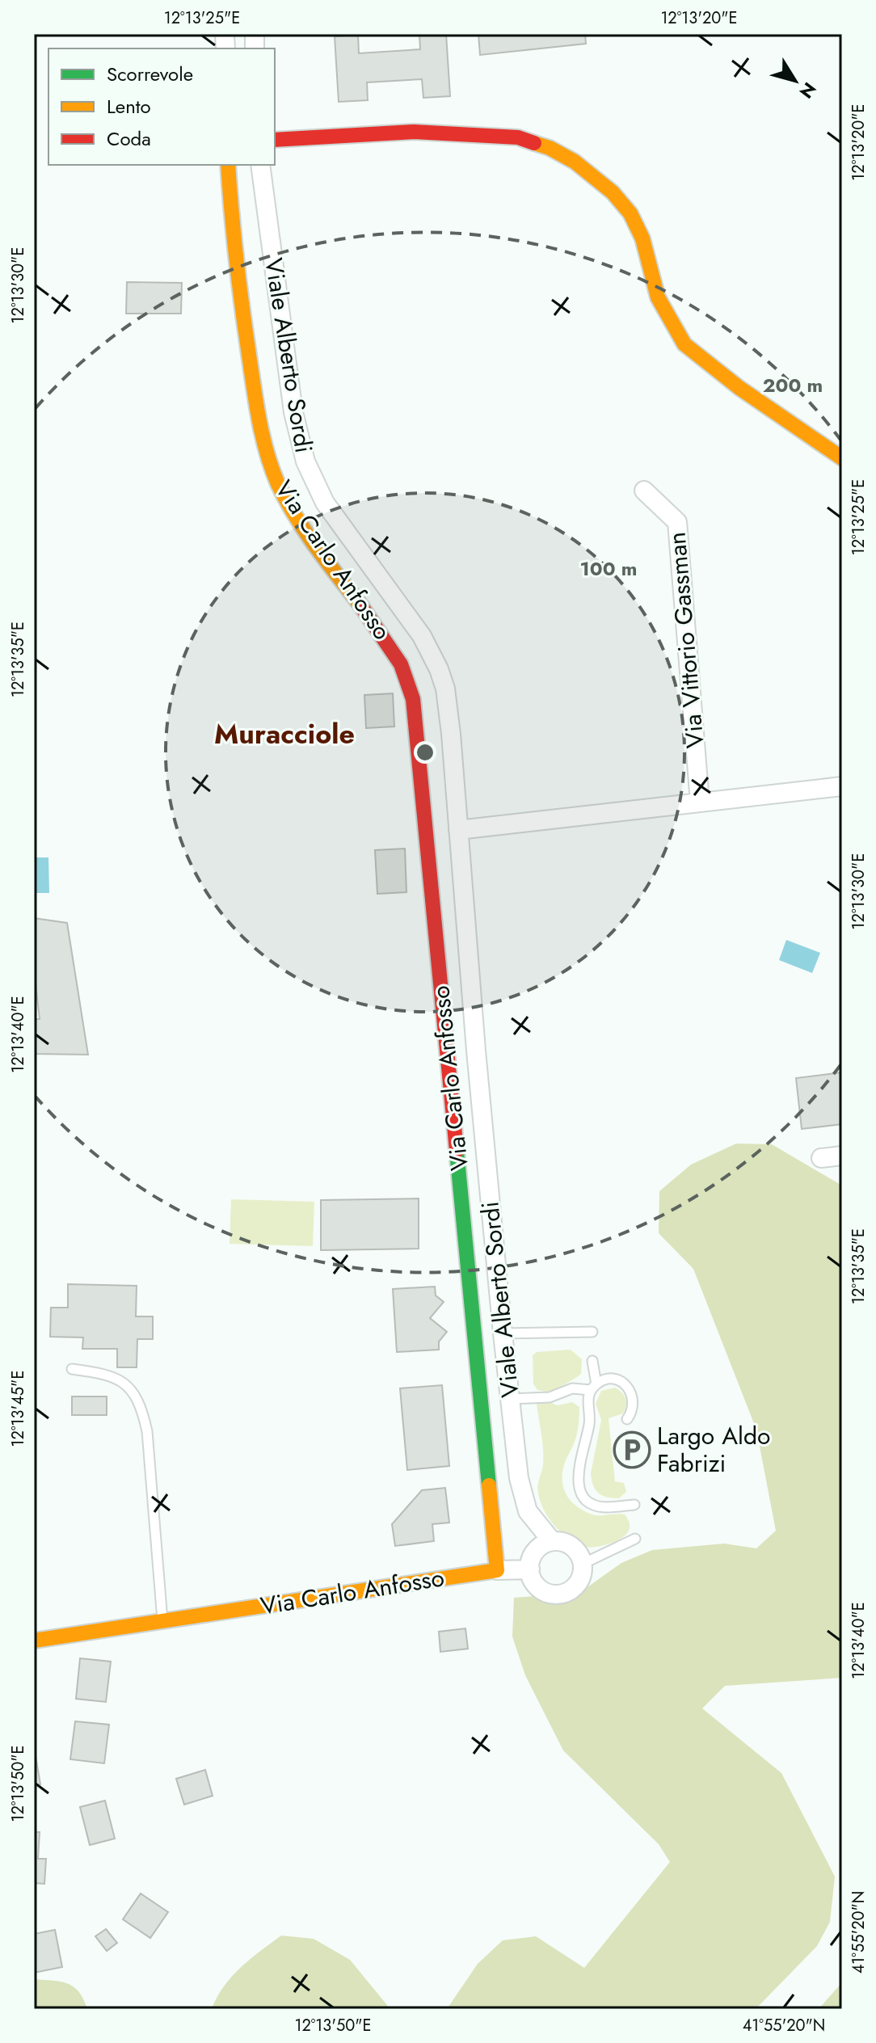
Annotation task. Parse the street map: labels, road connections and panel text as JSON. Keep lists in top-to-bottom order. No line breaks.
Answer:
{"streets":{"street":["Viale Alberto Sordi","Via Carlo Anfosso","Via Vittorio Gassman"]},"districts":["Muracciole"],"places":{"parking":["Largo Aldo Fabrizi"]},"legend":["Scorrevole","Lento","Coda"],"north":"bottom right","coordinates":["12°13'25\"E","12°13'20\"E","12°13'30\"E","12°13'35\"E","12°13'40\"E","12°13'45\"E","12°13'50\"E","41°55'20\"N"],"rings":["200 m","100 m"]}
